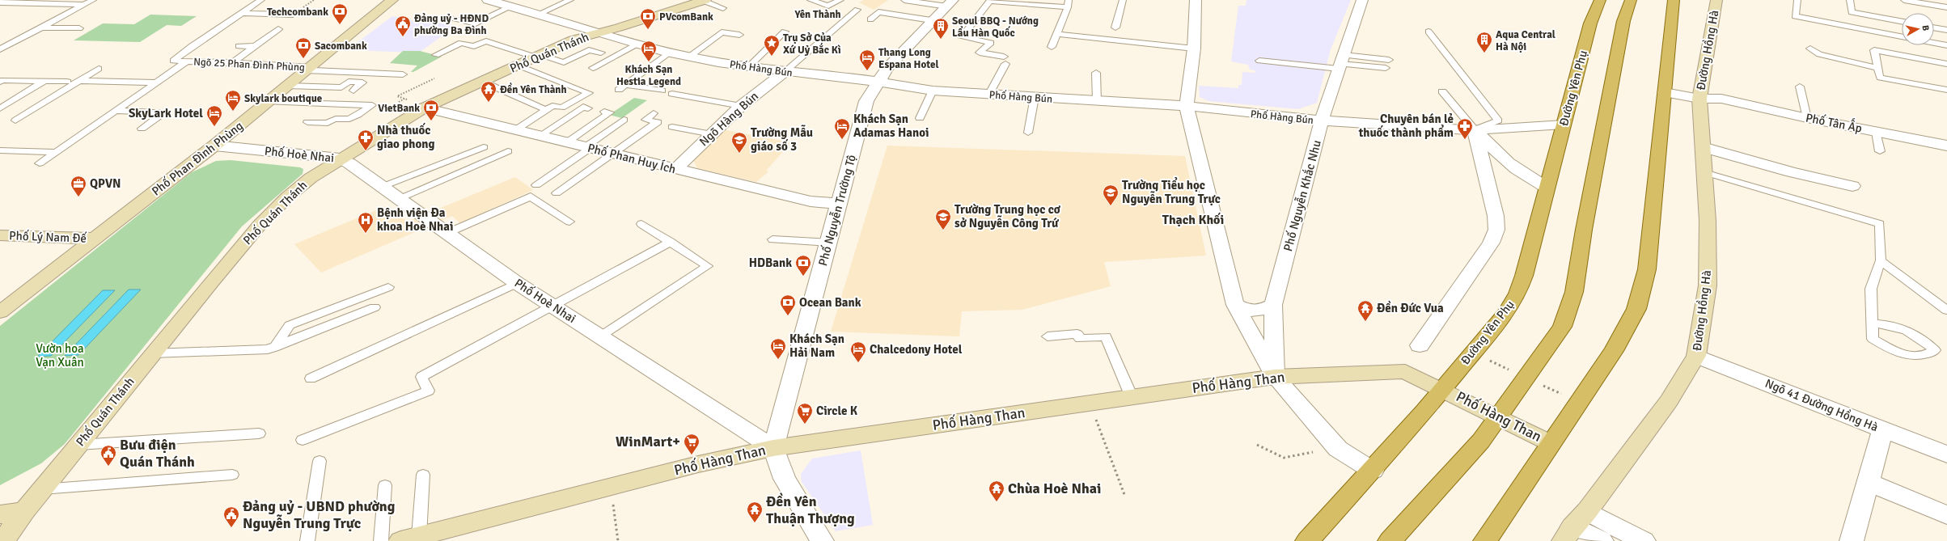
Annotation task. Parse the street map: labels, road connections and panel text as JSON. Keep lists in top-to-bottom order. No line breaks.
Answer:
{"streets":{"main road":["Đường Yên Phụ"],"street":["Đường Hồng Hà","Phố Quán Thánh","Phố Hàng Bún","Ngõ Hàng Bún","Phố Tân Ấp","Phố Hoè Nhai","Phố Phan Đình Phùng","Phố Phan Huy Ích","Phố Nguyễn Khắc Nhu","Phố Nguyễn Trường Tộ","Phố Lý Nam Đế","Phố Hàng Than","Ngõ 41 Đường Hồng Hà"],"lane":["Ngõ 25 Phan Đình Phùng"]},"crossings":[["Đường Hồng Hà","Phố Tân Ấp"],["Đường Hồng Hà","Ngõ 41 Đường Hồng Hà"],["Phố Quán Thánh","Phố Hàng Bún"],["Phố Quán Thánh","Phố Hoè Nhai"],["Phố Quán Thánh","Phố Phan Huy Ích"],["Ngõ 25 Phan Đình Phùng","Phố Phan Đình Phùng"],["Phố Hàng Bún","Đường Yên Phụ"],["Phố Hàng Bún","Ngõ Hàng Bún"],["Phố Hàng Bún","Phố Nguyễn Khắc Nhu"],["Phố Hàng Bún","Phố Nguyễn Trường Tộ"],["Đường Yên Phụ","Phố Hàng Than"],["Ngõ Hàng Bún","Phố Phan Huy Ích"],["Phố Hoè Nhai","Phố Phan Đình Phùng"],["Phố Hoè Nhai","Phố Nguyễn Trường Tộ"],["Phố Hoè Nhai","Phố Hàng Than"],["Phố Phan Đình Phùng","Phố Lý Nam Đế"],["Phố Phan Huy Ích","Phố Nguyễn Trường Tộ"],["Phố Nguyễn Khắc Nhu","Phố Hàng Than"],["Phố Nguyễn Trường Tộ","Phố Hàng Than"]],"districts":["Yên Thành","Thạch Khối"],"parks":["Vườn hoa Vạn Xuân"],"places":{"bank":["Techcombank","PVcomBank","Sacombank","VietBank","HDBank","Ocean Bank"],"public building":["Đảng uỷ - HĐND phường Ba Đình","Bưu điện Quán Thánh","Đảng uỷ - UBND phường Nguyễn Trung Trực"],"building":["Seoul BBQ - Nướng Lẩu Hàn Quốc","Aqua Central Hà Nội"],"place":["Trụ Sở Của Xứ Uỷ Bắc Kì"],"hotel":["Khách Sạn Hestia Legend","Thang Long Espana Hotel","Skylark boutique","SkyLark Hotel","Khách Sạn Adamas Hanoi","Khách Sạn Hải Nam","Chalcedony Hotel"],"temple":["Đền Yên Thành","Đền Đức Vua","Chùa Hoè Nhai","Đền Yên Thuận Thượng"],"pharmacy":["Chuyên bán lẻ thuốc thành phẩm","Nhà thuốc giao phong"],"school or university":["Trường Mẫu giáo số 3","Trường Tiểu học Nguyễn Trung Trực","Trường Trung học cơ sở Nguyễn Công Trứ"],"office":["QPVN"],"hospital":["Bệnh viện Đa khoa Hoè Nhai"],"supermarket":["Circle K","WinMart+"]},"north":"right"}
